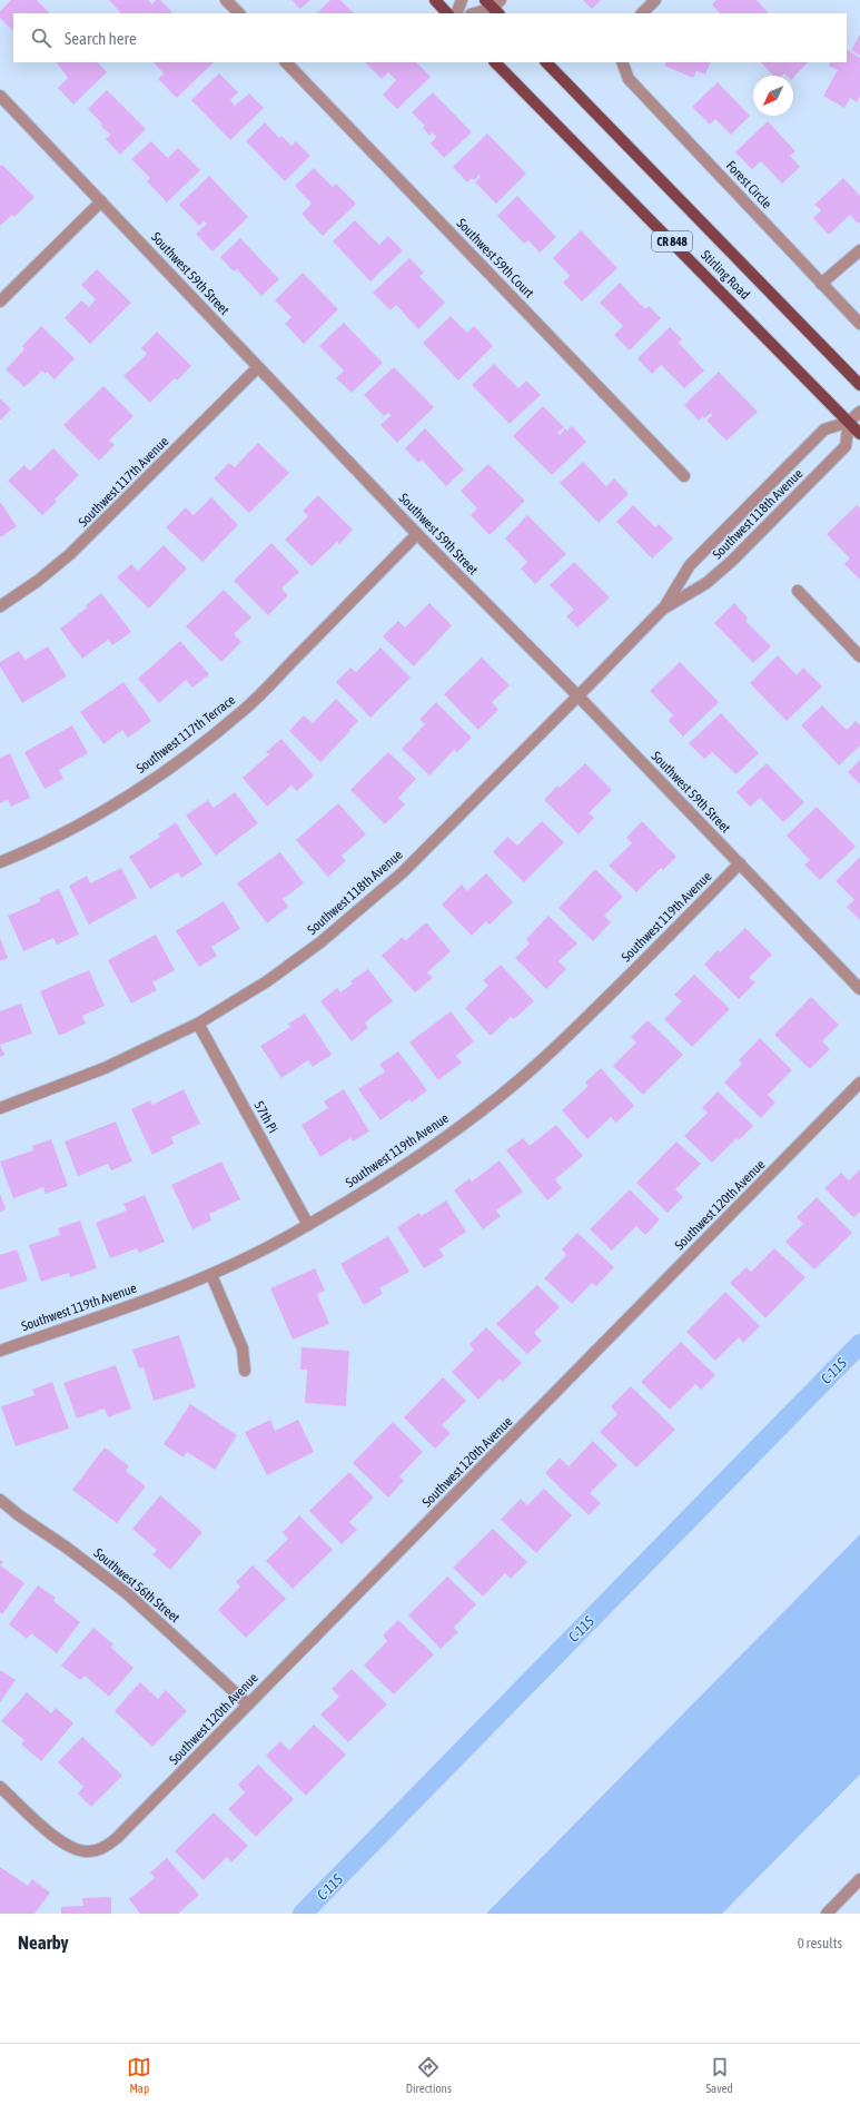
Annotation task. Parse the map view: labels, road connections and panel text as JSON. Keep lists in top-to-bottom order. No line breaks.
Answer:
{"streets":{"main road":["CR 848","Stirling Road"],"street":["Forest Circle","Southwest 59th Court","Southwest 59th Street","Southwest 117th Avenue","Southwest 118th Avenue","Southwest 117th Terrace","Southwest 119th Avenue","57th Pi","Southwest 120th Avenue","Southwest 56th Street"]},"crossings":[["Southwest 59th Street","Southwest 117th Avenue"],["Southwest 59th Street","Southwest 118th Avenue"],["Southwest 59th Street","Southwest 117th Terrace"],["Southwest 59th Street","Southwest 119th Avenue"],["Stirling Road","Southwest 118th Avenue"],["Southwest 118th Avenue","57th Pi"],["Southwest 119th Avenue","57th Pi"],["Southwest 120th Avenue","Southwest 56th Street"]],"water":["C-11S"],"north":"bottom left","page":{"search":"Search here","heading":["Nearby","0 results"],"nav":["Map","Directions","Saved"]}}
